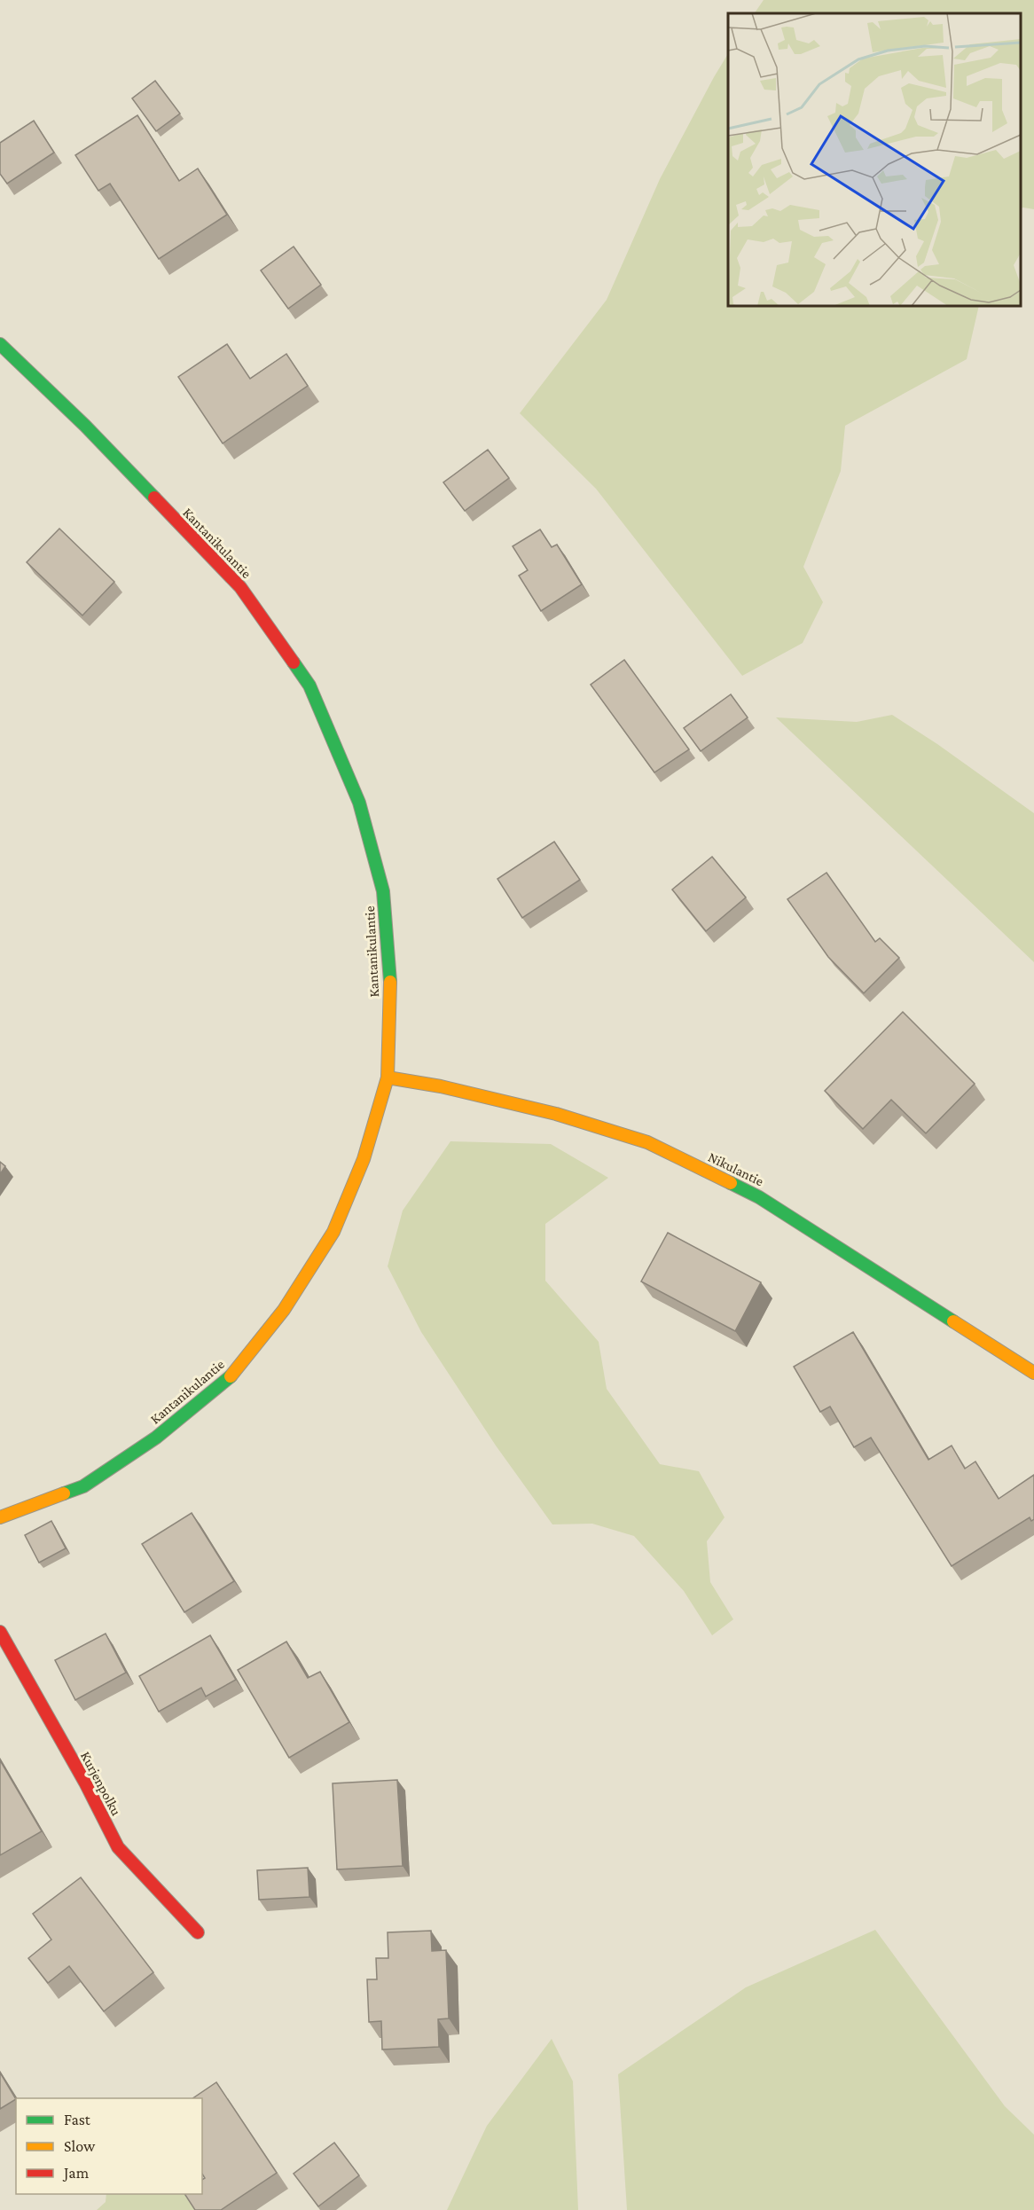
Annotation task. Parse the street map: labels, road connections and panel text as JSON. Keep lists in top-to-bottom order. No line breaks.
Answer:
{"streets":{"street":["Kantanikulantie","Nikulantie","Kurjenpolku"]},"crossings":[["Kantanikulantie","Nikulantie"]],"legend":["Fast","Slow","Jam"]}
